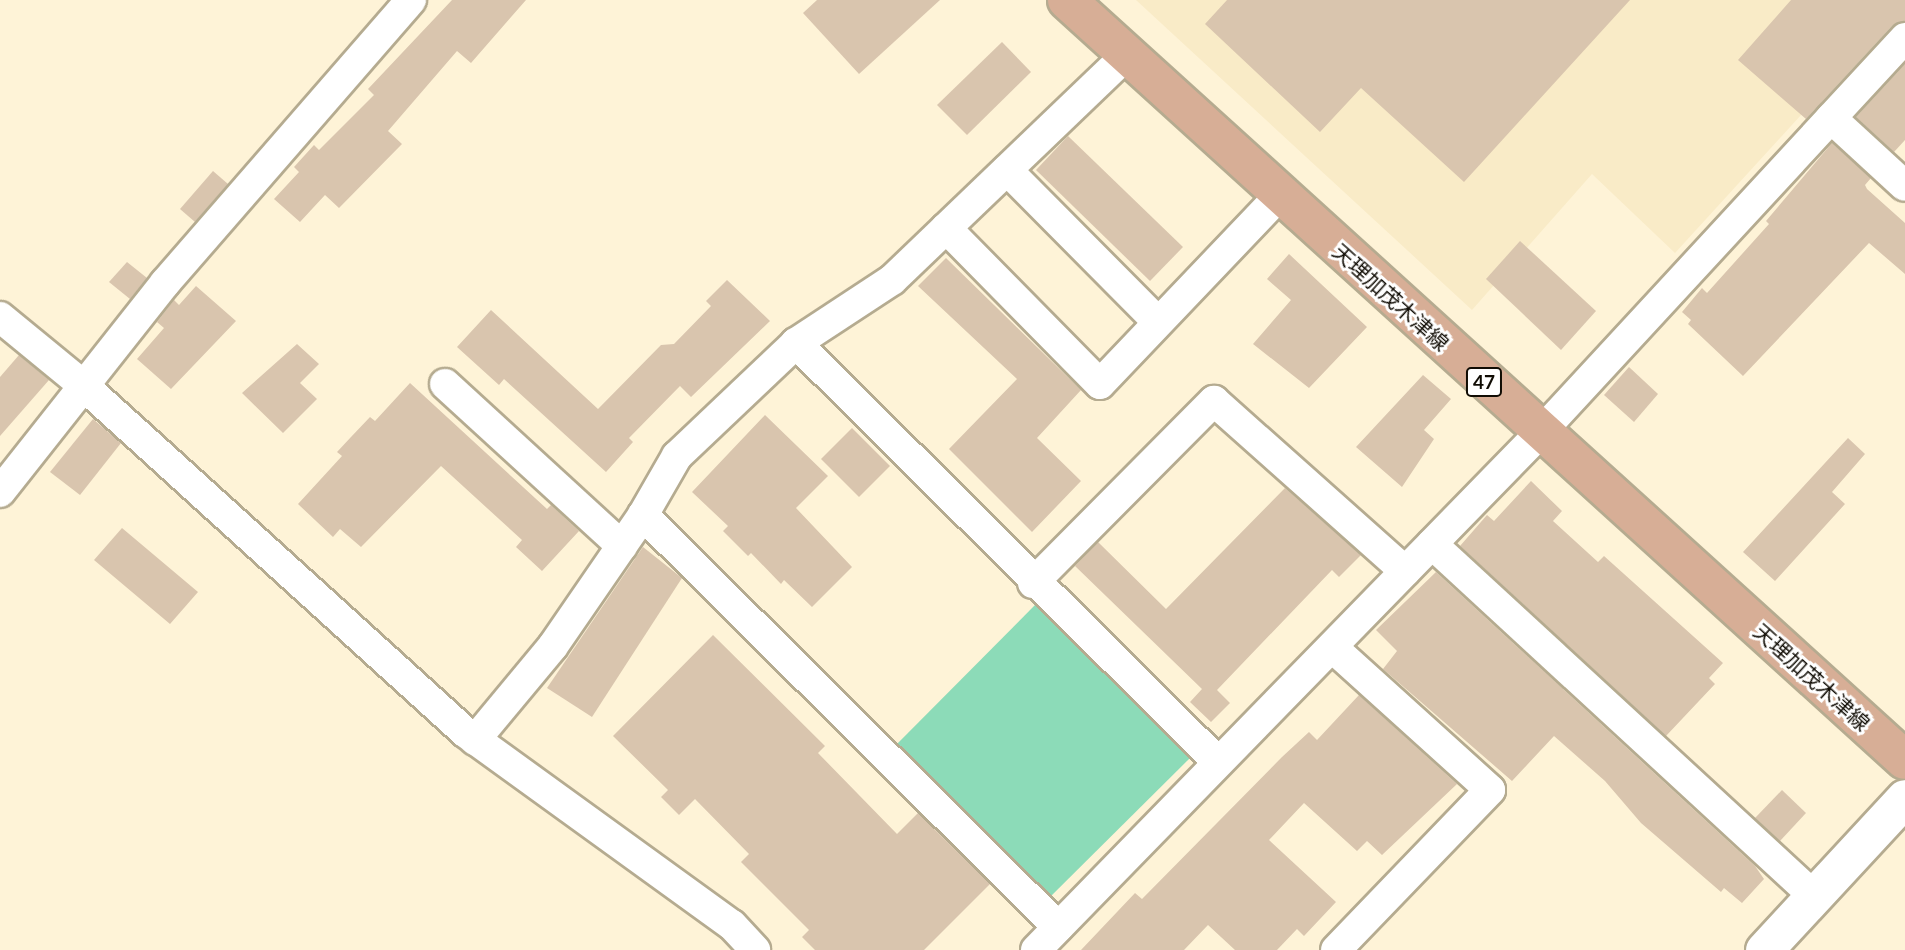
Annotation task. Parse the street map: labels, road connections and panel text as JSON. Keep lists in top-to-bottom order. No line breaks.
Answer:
{"streets":{"main road":["天理加茂木津線","47"]}}
